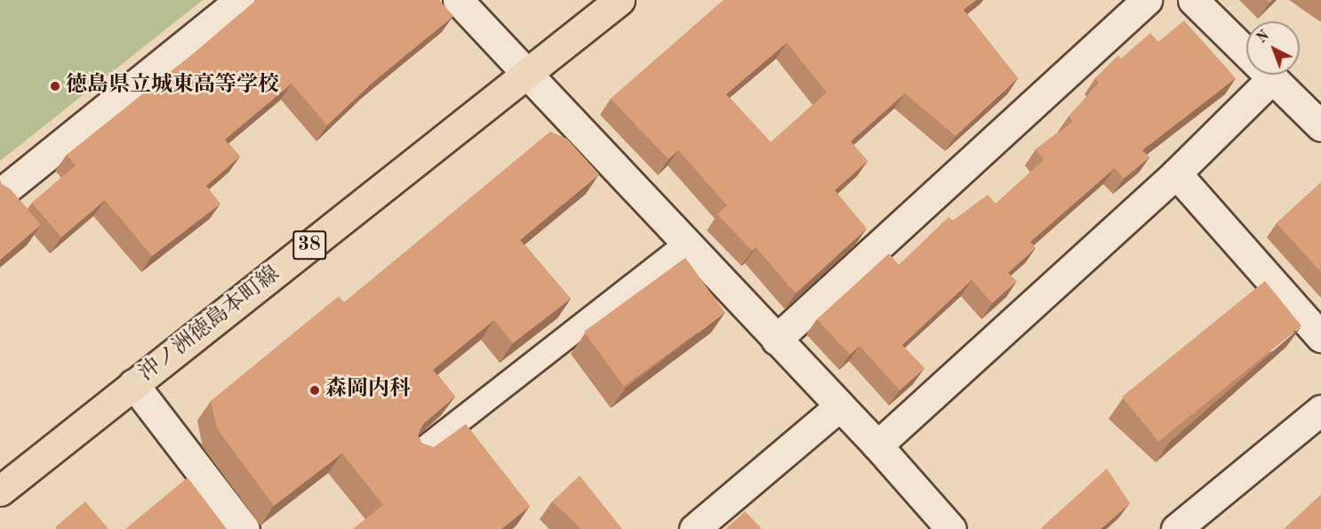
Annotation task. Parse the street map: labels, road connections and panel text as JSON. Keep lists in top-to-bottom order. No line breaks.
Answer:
{"streets":{"main road":["38","沖ノ洲徳島本町線"]},"places":["徳島県立城東高等学校","森岡内科"],"north":"top left"}
